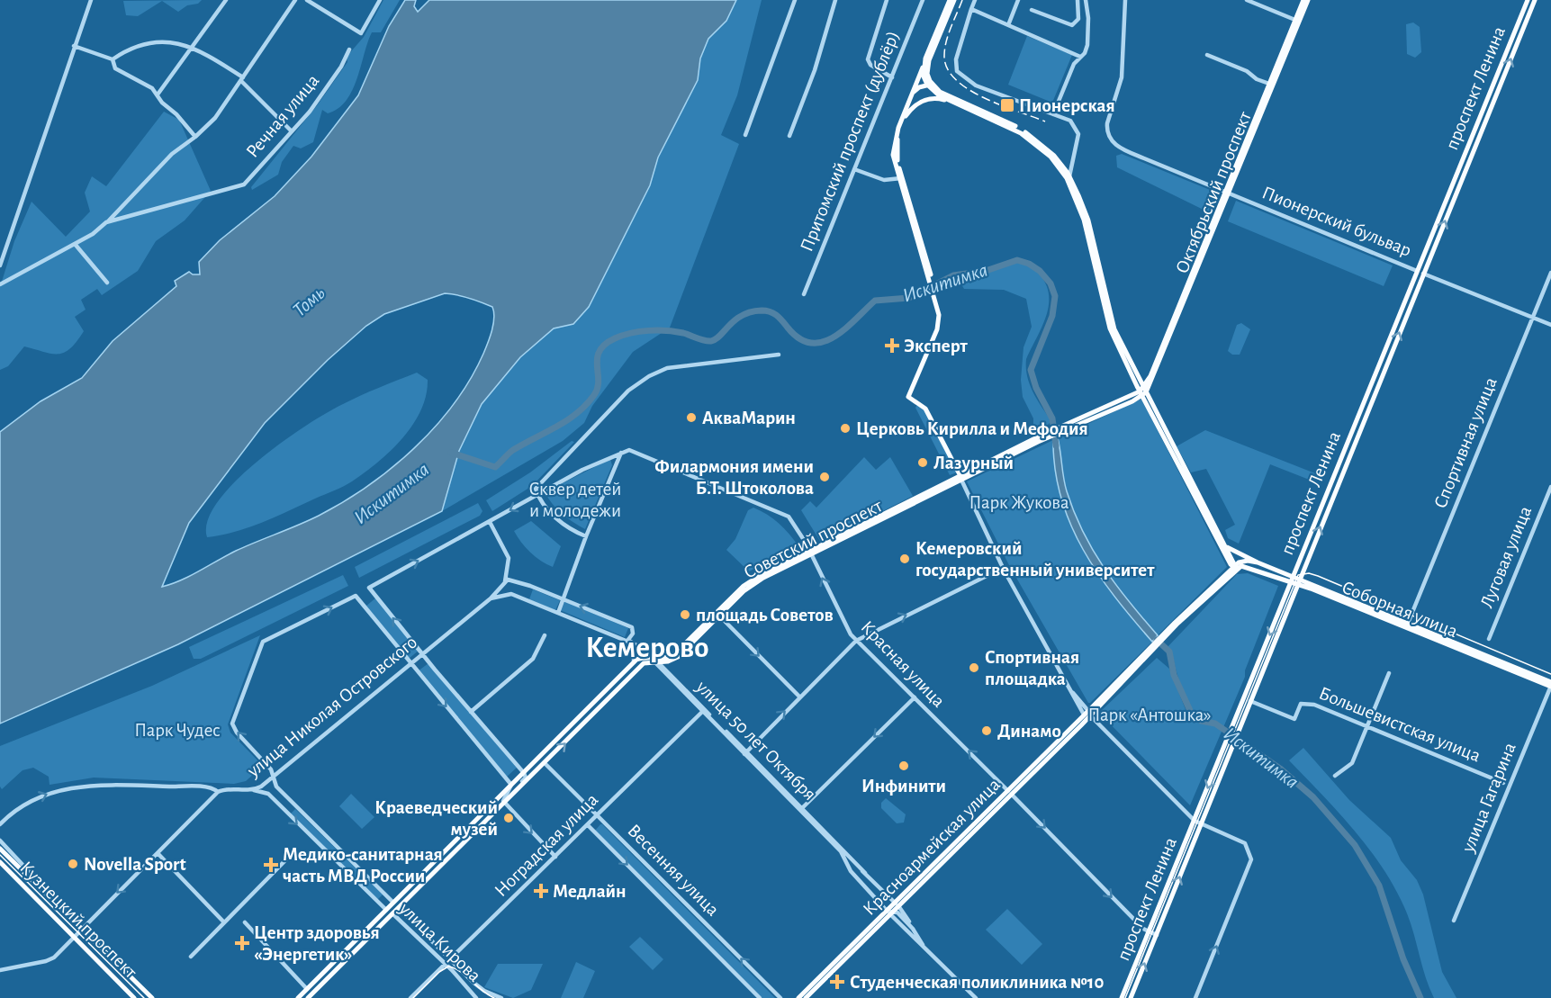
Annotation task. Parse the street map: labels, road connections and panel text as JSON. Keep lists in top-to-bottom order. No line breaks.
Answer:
{"streets":{"main road":["проспект Ленина","Октябрьский проспект","Пионерский бульвар","Советский проспект","Соборная улица","Красноармейская улица","Кузнецкий проспект","улица Кирова"],"street":["Речная улица","Притомский проспект (дублёр)","Спортивная улица","Луговая улица","Красная улица","улица Николая Островского","Большевистская улица","улица 50 лет Октября","улица Гагарина","Ноградская улица","Весенняя улица"]},"crossings":[["проспект Ленина","Пионерский бульвар"],["проспект Ленина","Соборная улица"],["проспект Ленина","Красная улица"],["проспект Ленина","Большевистская улица"],["Октябрьский проспект","Пионерский бульвар"],["Октябрьский проспект","Советский проспект"],["Пионерский бульвар","Спортивная улица"],["Спортивная улица","Соборная улица"],["Советский проспект","Красная улица"],["Советский проспект","улица 50 лет Октября"],["Советский проспект","Весенняя улица"],["Советский проспект","улица Кирова"],["Соборная улица","улица Гагарина"],["Соборная улица","Красноармейская улица"],["Красная улица","Красноармейская улица"],["улица Николая Островского","улица Кирова"],["улица 50 лет Октября","Ноградская улица"],["улица 50 лет Октября","Красноармейская улица"],["Ноградская улица","Весенняя улица"],["Ноградская улица","улица Кирова"]],"districts":["Кемерово"],"water":["Искитимка","Томь"],"parks":["Сквер детей и молодежи","Парк Жукова","Парк «Антошка»","Парк Чудес"],"places":{"transit":["Пионерская"],"health":["Эксперт","Медико-санитарная часть МВД России","Медлайн","Центр здоровья «Энергетик»","Студенческая поликлиника №10"],"other":["АкваМарин","Церковь Кирилла и Мефодия","Лазурный","Филармония имени Б.Т. Штоколова","Кемеровский государственный университет","площадь Советов","Спортивная площадка","Динамо","Инфинити","Краеведческий музей","Novella Sport"]}}
